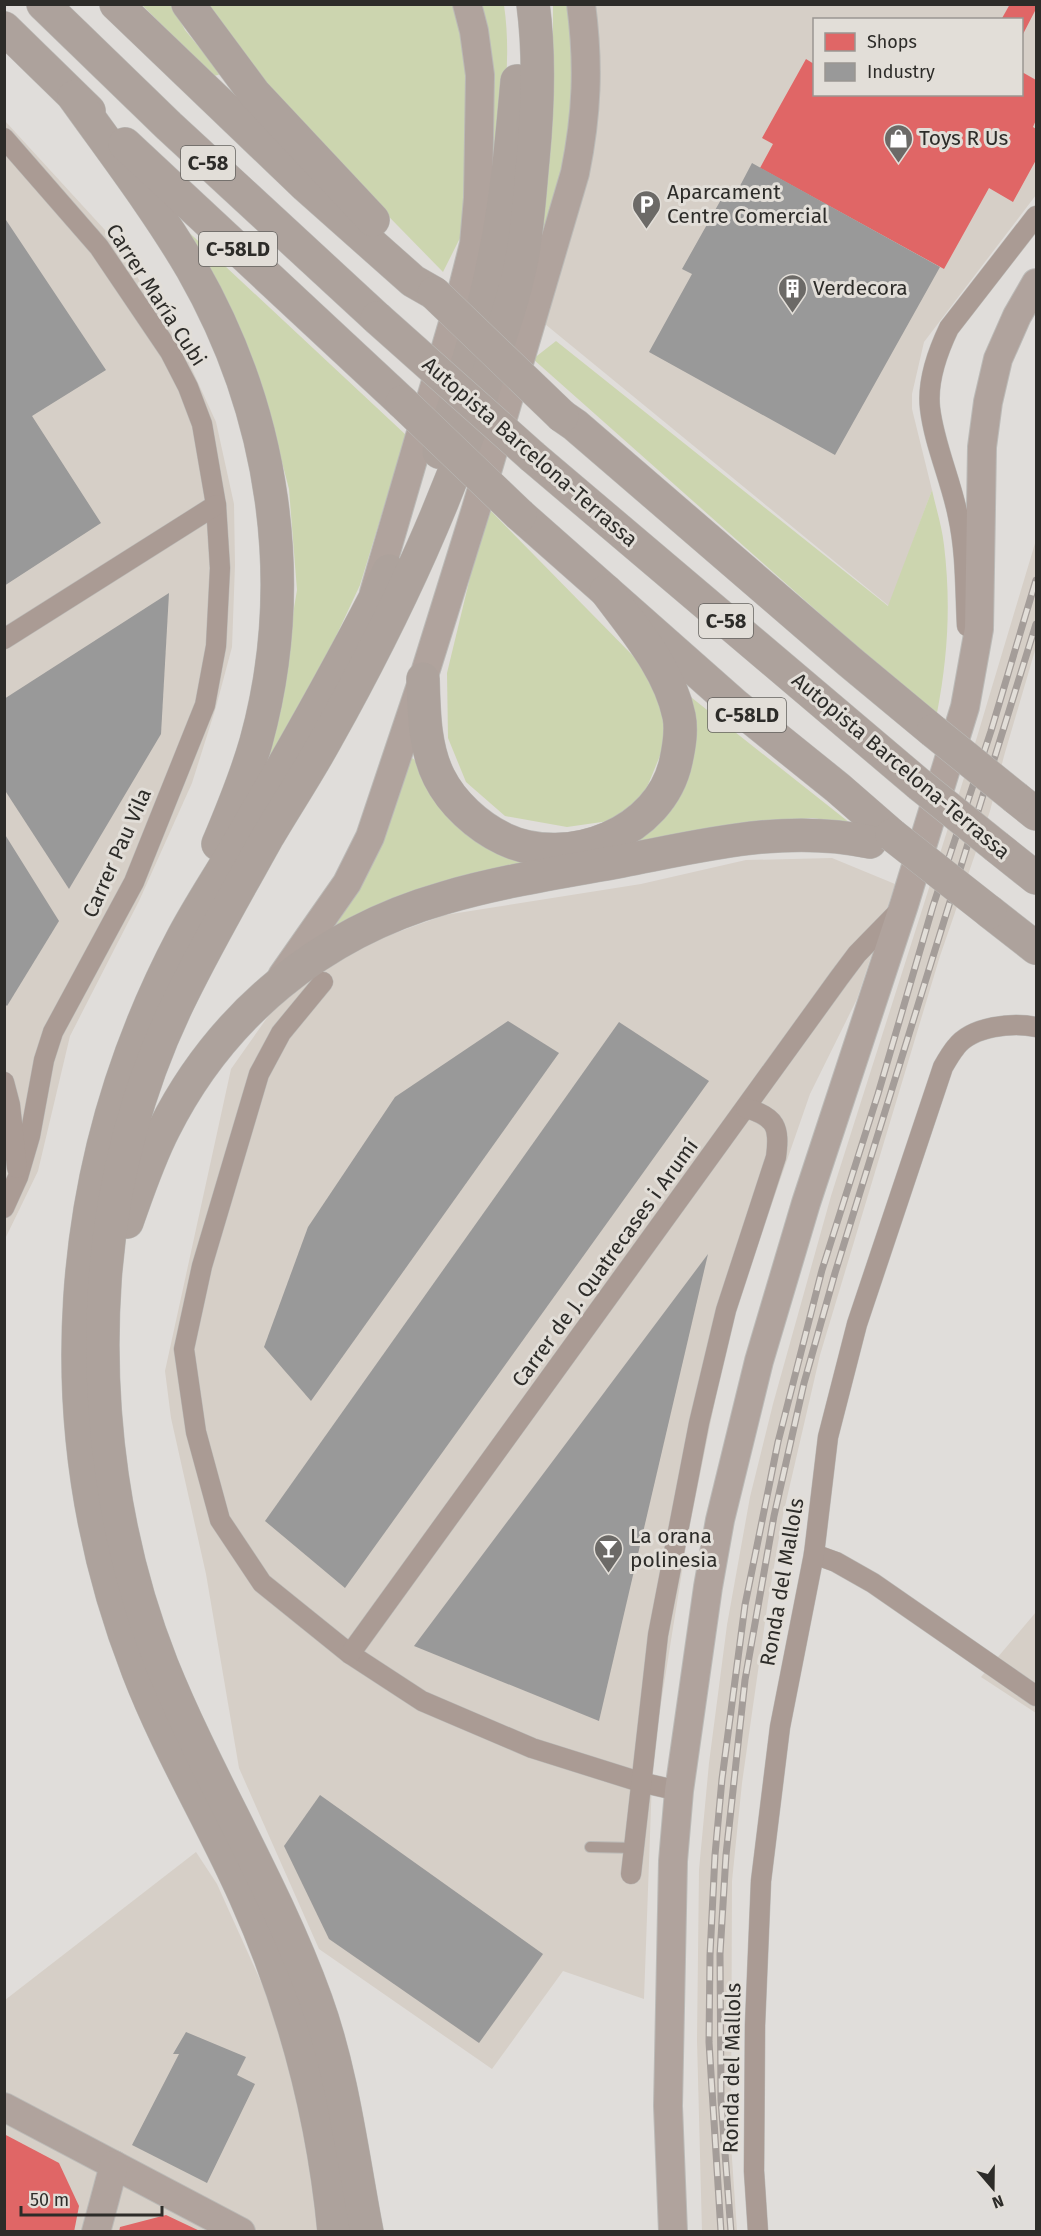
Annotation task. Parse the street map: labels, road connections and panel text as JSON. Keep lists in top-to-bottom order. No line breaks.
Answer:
{"streets":{"highway":["C-58","C-58LD","Autopista Barcelona-Terrassa"],"street":["Carrer María Cubi","Carrer Pau Vila","Carrer de J. Quatrecases i Arumí","Ronda del Mallols"]},"crossings":[["Carrer María Cubi","Carrer Pau Vila"]],"places":{"shop":["Toys R Us"],"parking":["Aparcament Centre Comercial"],"building":["Verdecora"],"bar":["La orana polinesia"]},"legend":["Shops","Industry"],"scale_bar":"50 m","north":"bottom"}
